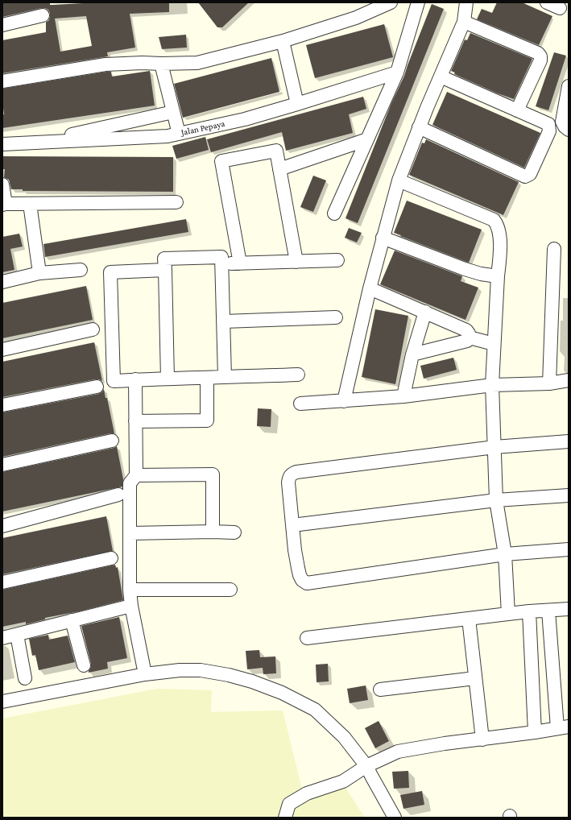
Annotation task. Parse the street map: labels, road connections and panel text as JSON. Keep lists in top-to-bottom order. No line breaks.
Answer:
{"streets":{"street":["Jalan Pepaya"]}}
